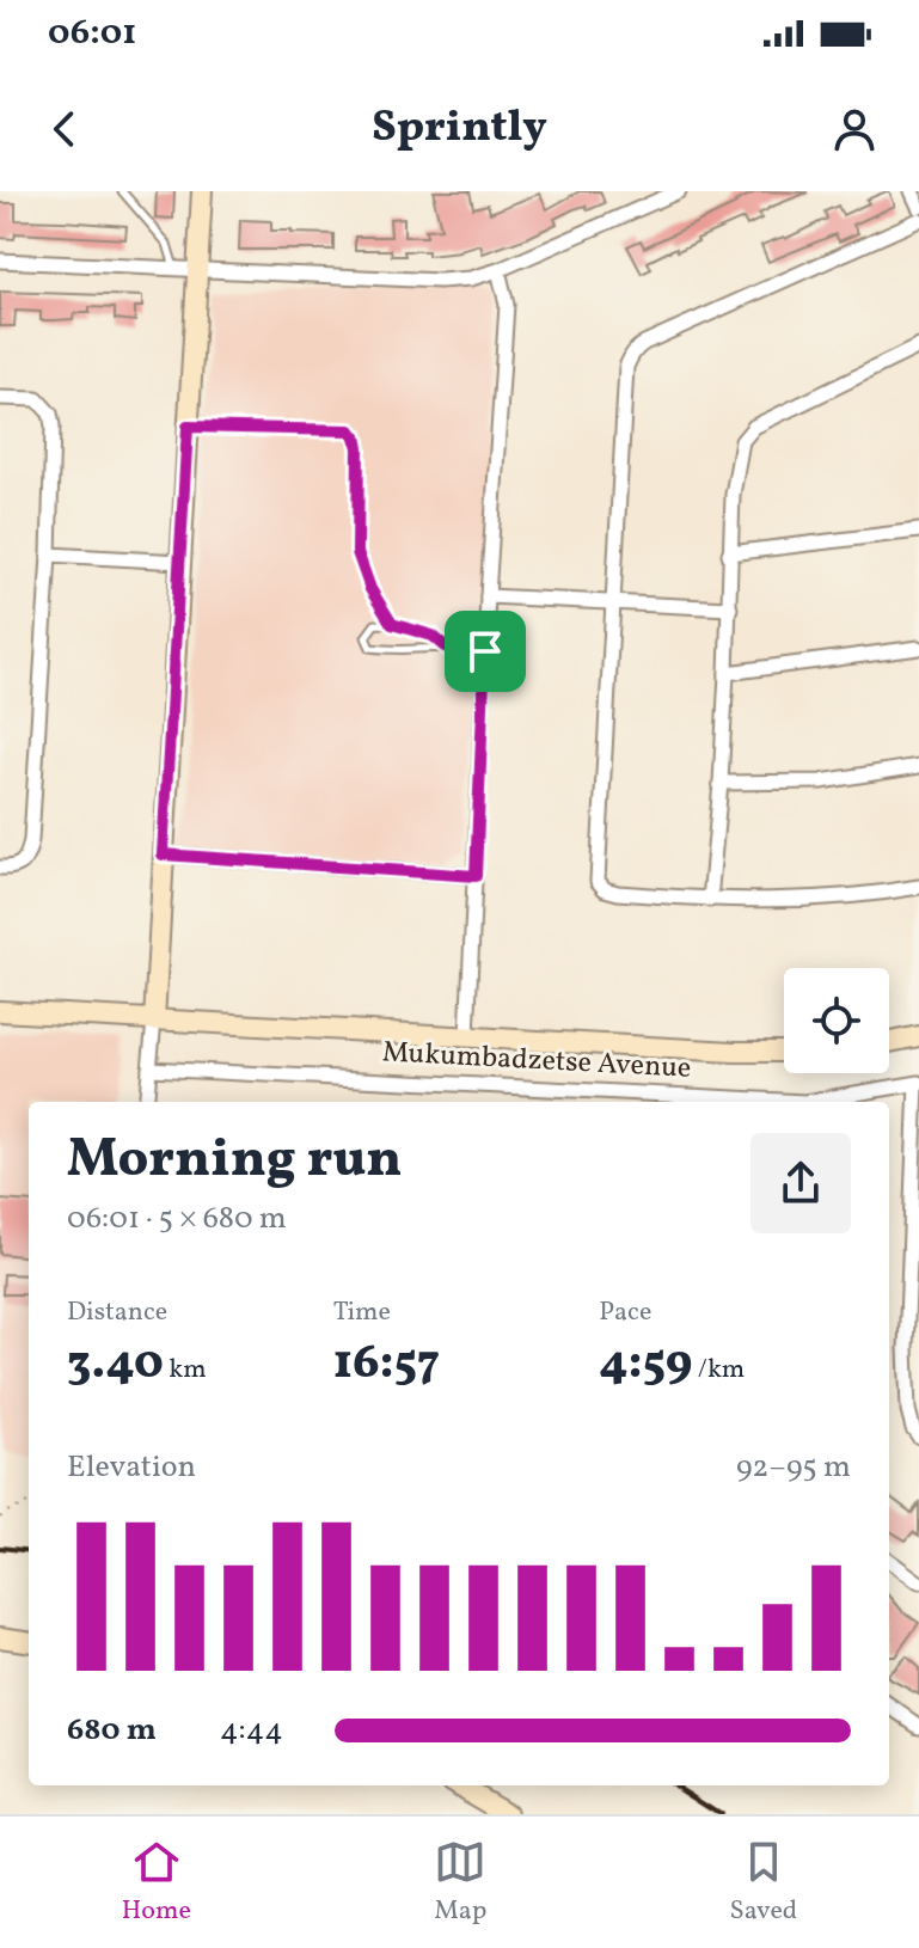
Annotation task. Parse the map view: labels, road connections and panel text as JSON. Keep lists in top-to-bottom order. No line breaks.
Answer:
{"streets":{"street":["Mukumbadzetse Avenue"]},"page":{"status":"06:01","header":"Sprintly","heading":["Morning run","06:01 · 5 × 680 m"],"stats":[["Distance","3.40 km"],["Time","16:57"],["Pace","4:59 /km"]],"chart":["Elevation","92–95 m"],"list":[{"name":"680 m","note":"4:44"}],"tabs":["Home","Map","Saved"]}}
